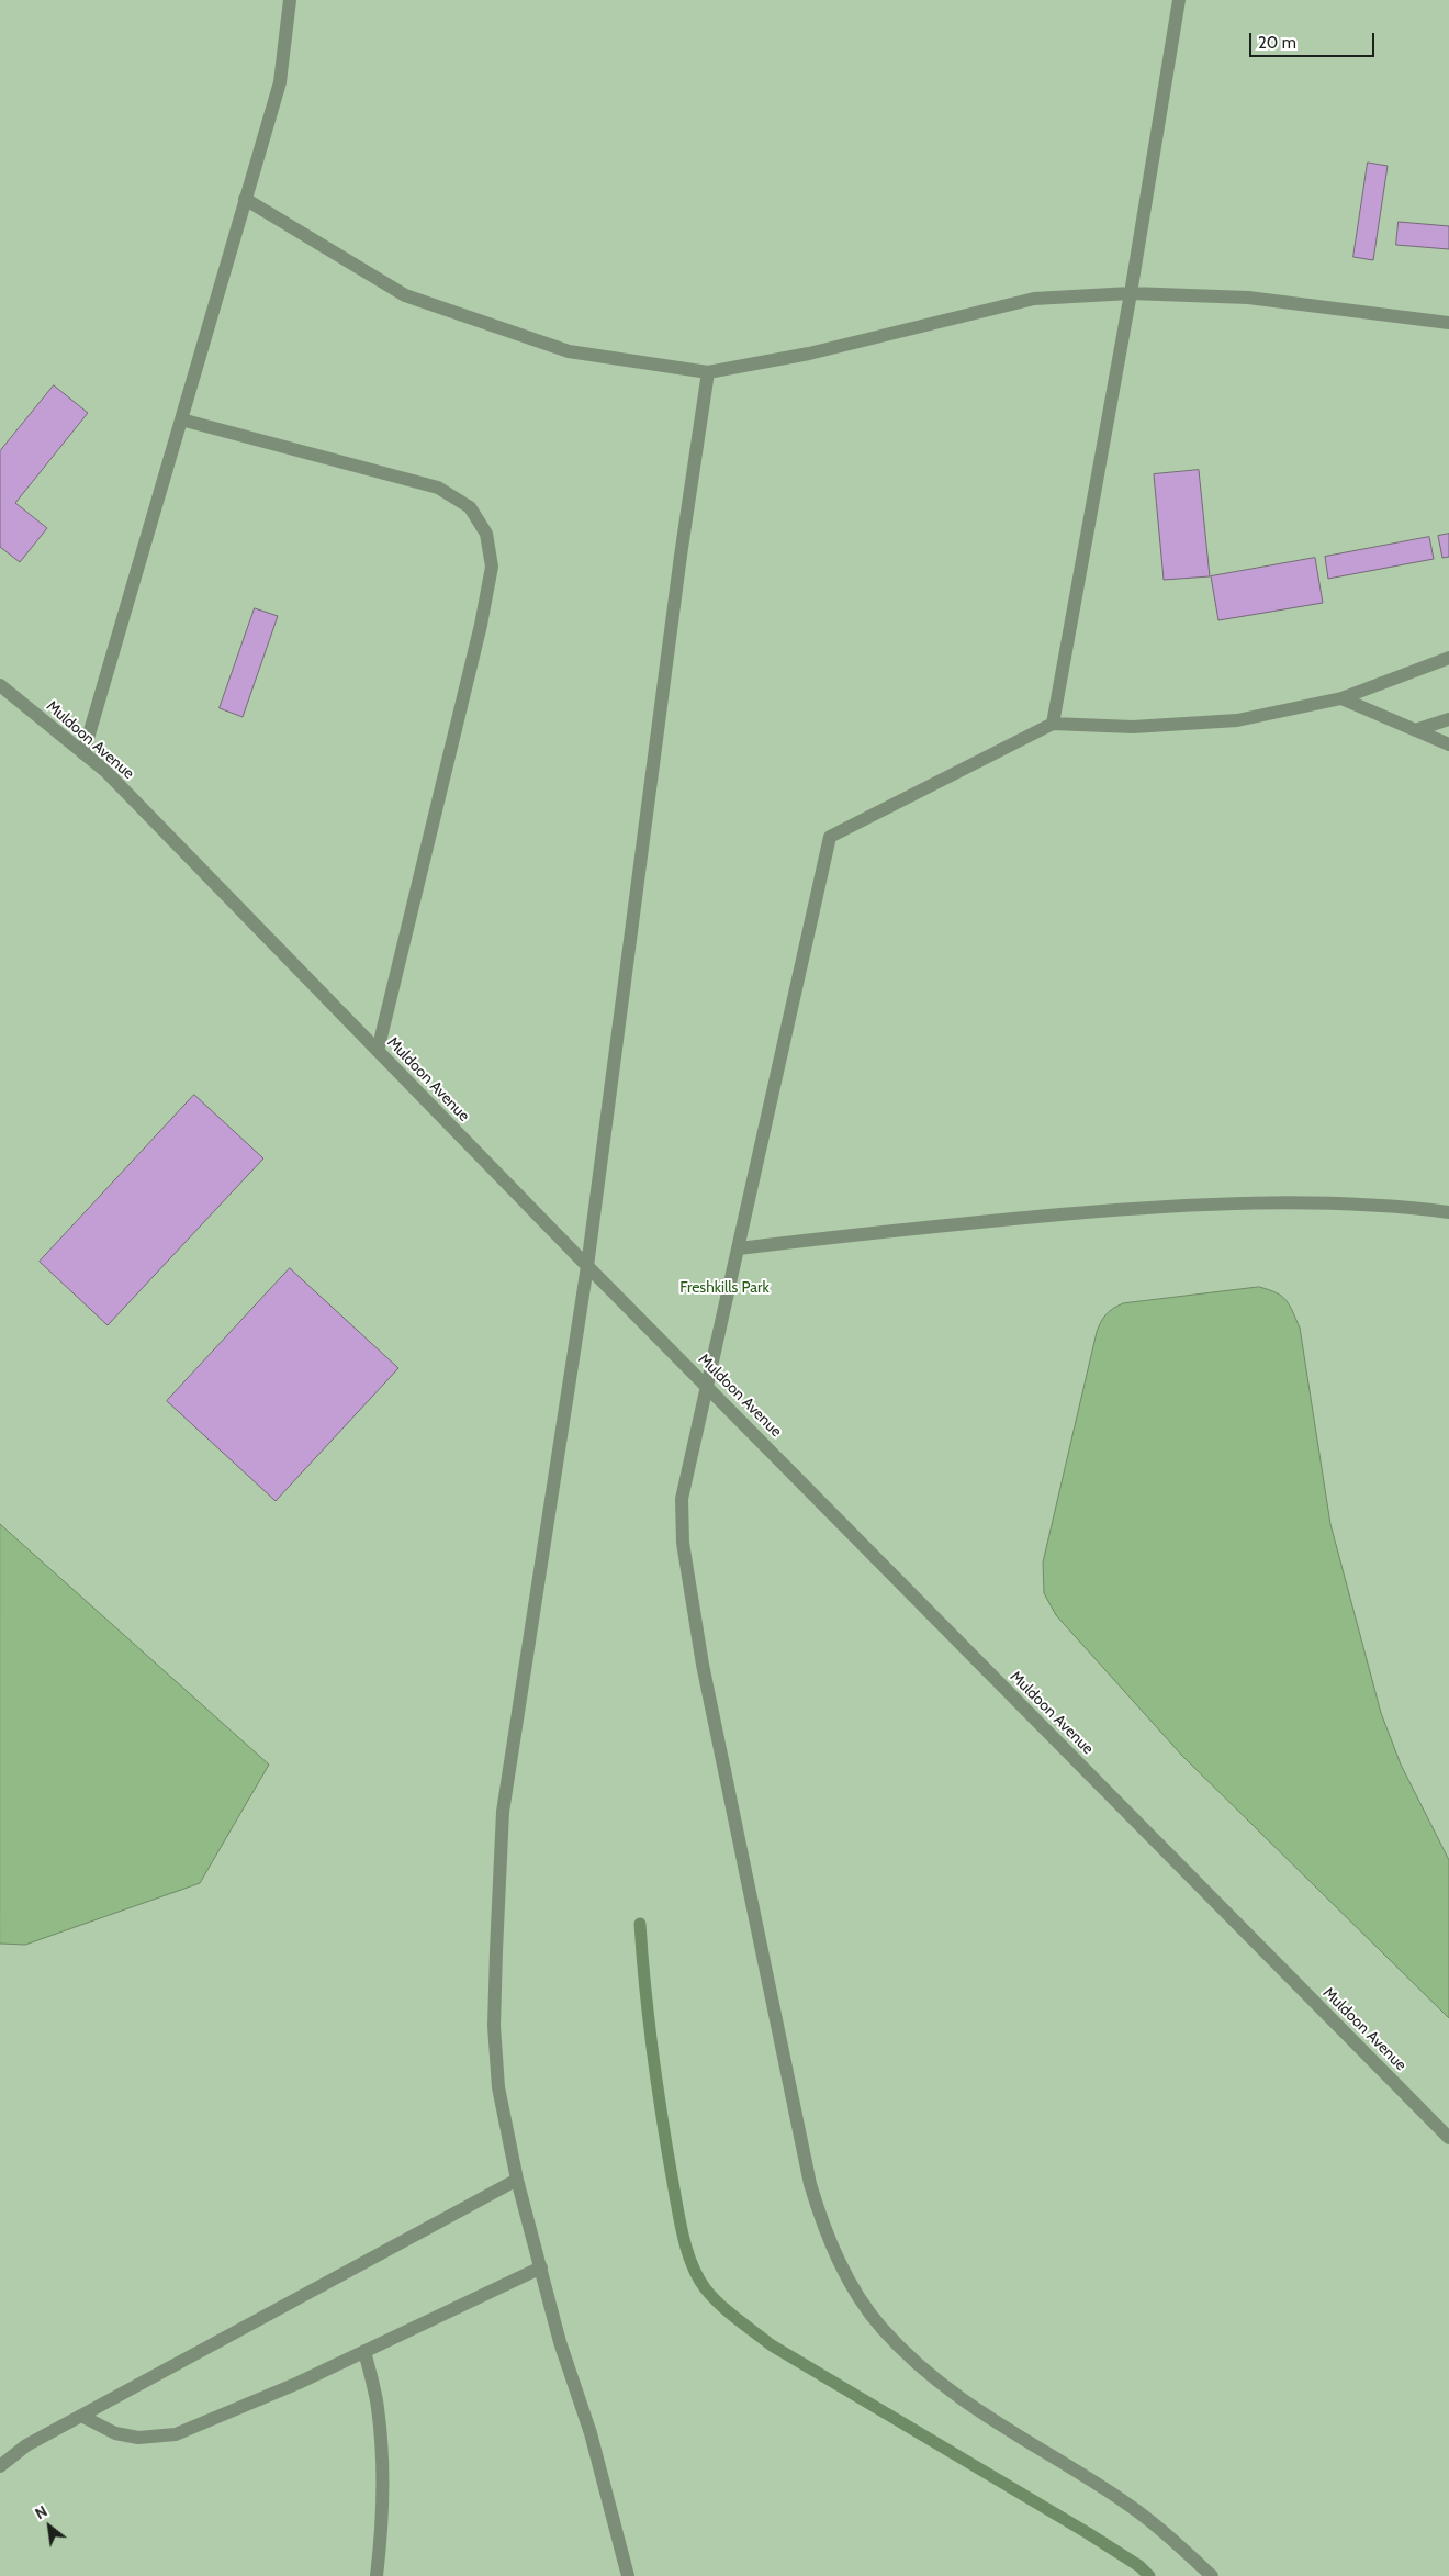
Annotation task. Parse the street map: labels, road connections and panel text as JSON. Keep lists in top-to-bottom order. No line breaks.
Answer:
{"streets":{"street":["Muldoon Avenue"]},"parks":["Freshkills Park"],"scale_bar":"20 m","north":"top left"}
